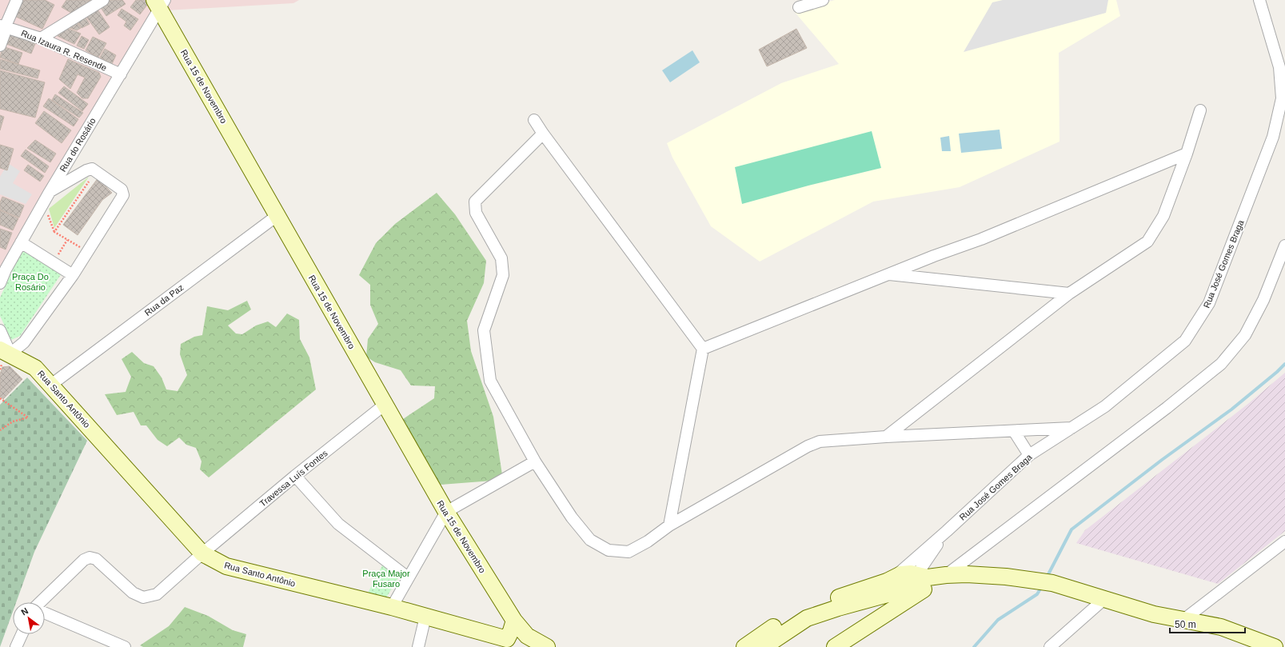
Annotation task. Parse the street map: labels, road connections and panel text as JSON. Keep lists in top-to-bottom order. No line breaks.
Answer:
{"streets":{"street":["Rua Izaura R. Resende","Rua 15 de Novembro","Rua do Rosário","Rua José Gomes Braga","Rua da Paz","Rua Santo Antônio","Travessa Luís Fontes"]},"crossings":[["Rua Izaura R. Resende","Rua do Rosário"],["Rua 15 de Novembro","Rua do Rosário"],["Rua 15 de Novembro","Rua da Paz"],["Rua 15 de Novembro","Travessa Luís Fontes"],["Rua da Paz","Rua Santo Antônio"],["Rua Santo Antônio","Travessa Luís Fontes"]],"parks":["Praça Do Rosário","Praça Major Fusaro"],"scale_bar":"50 m","north":"top left"}
